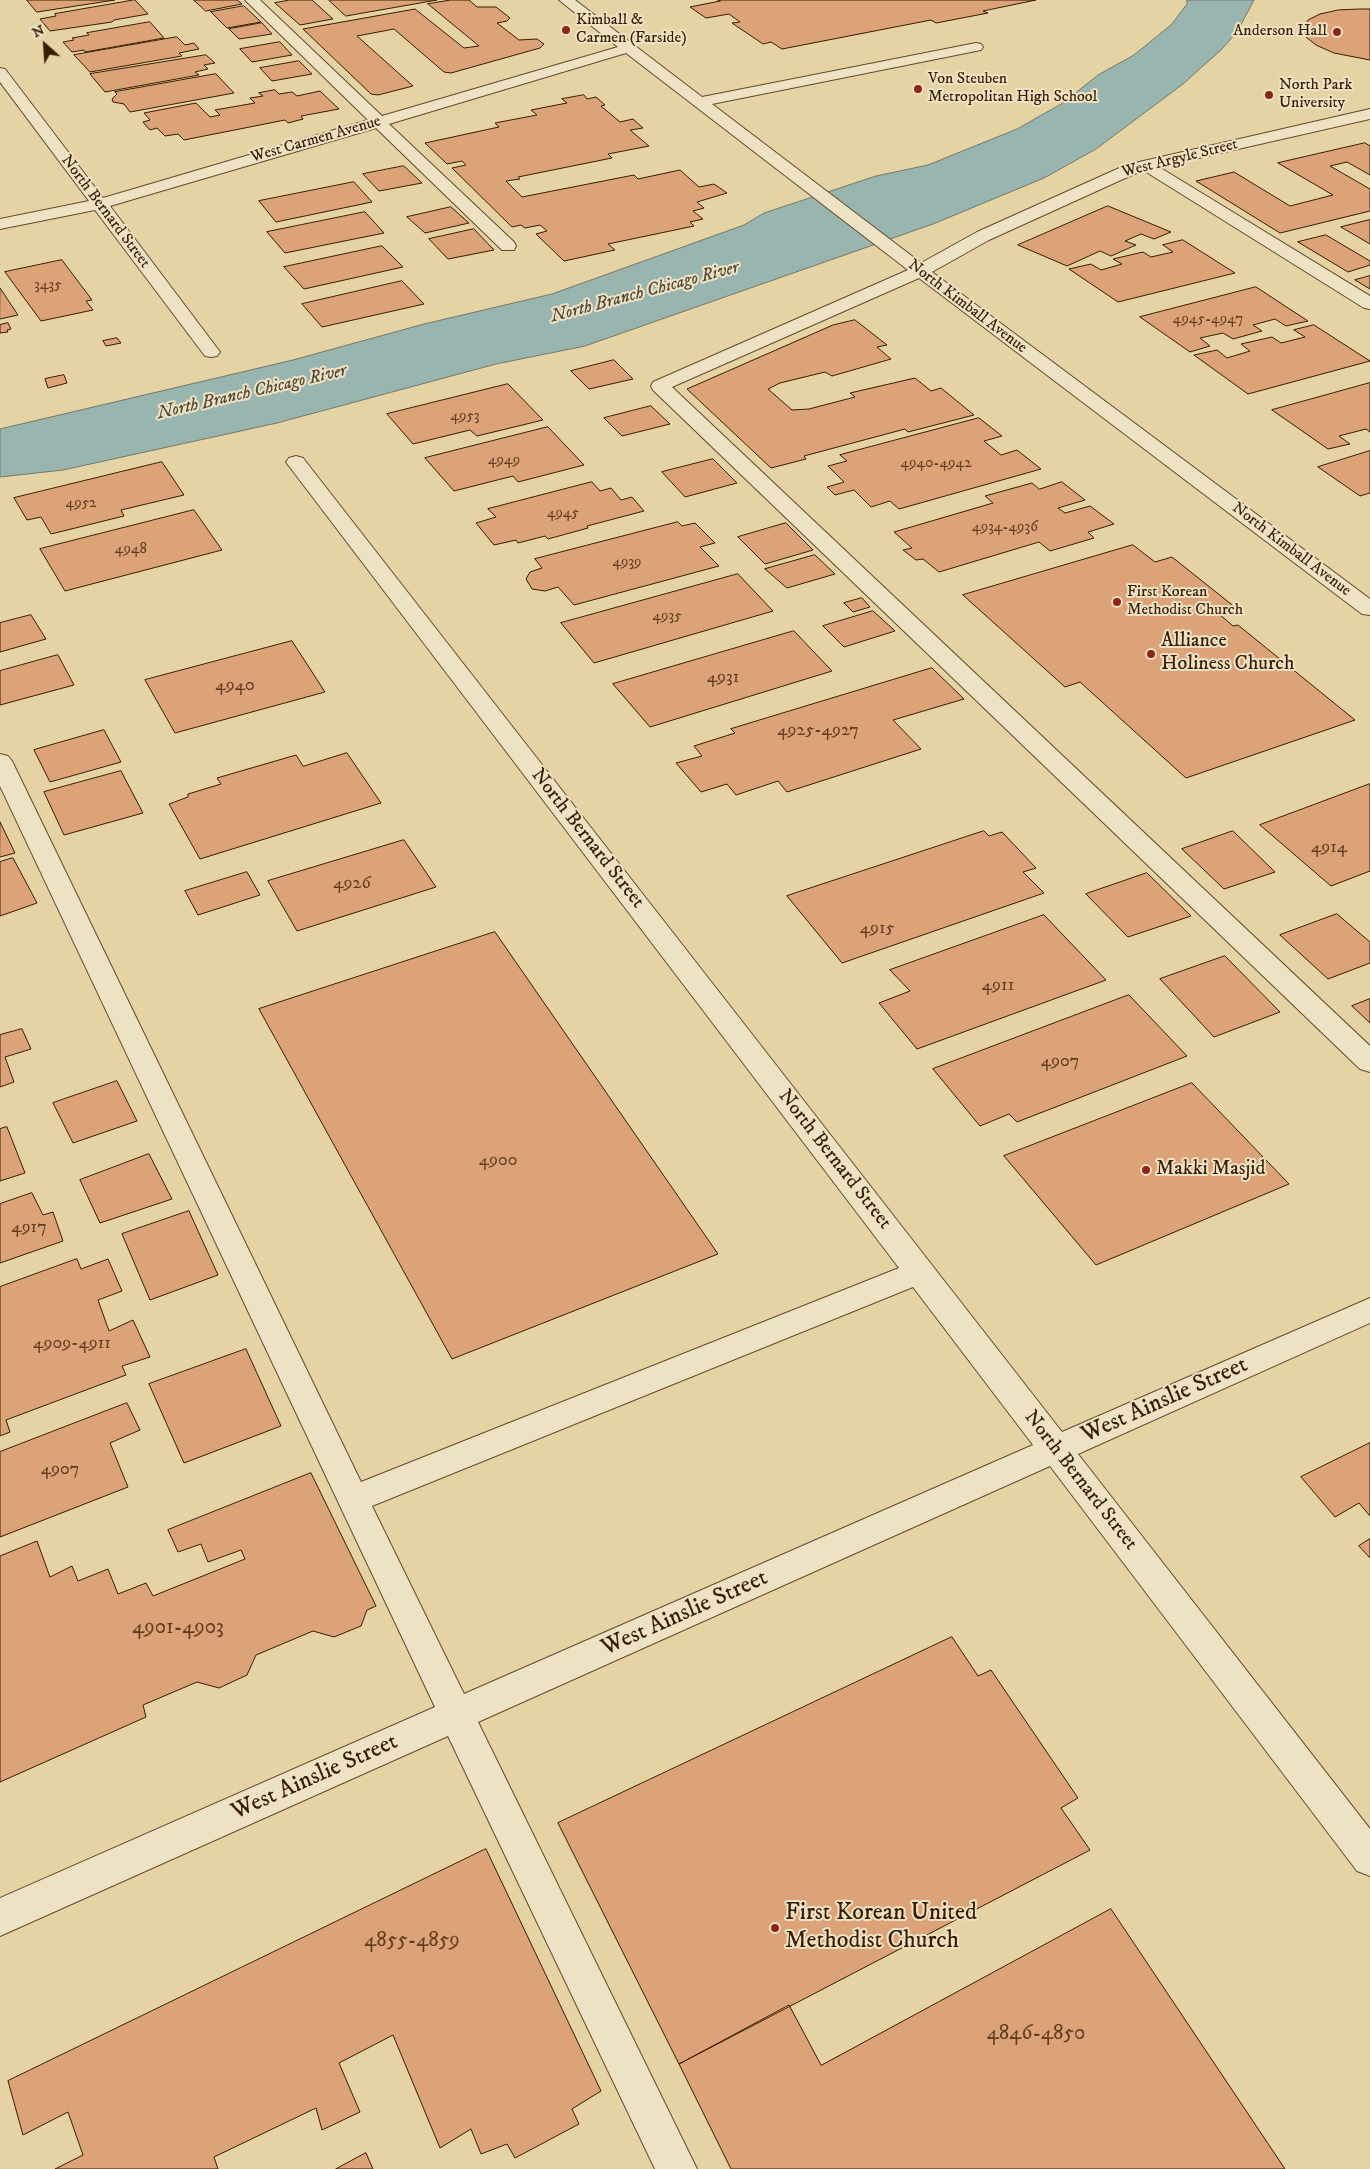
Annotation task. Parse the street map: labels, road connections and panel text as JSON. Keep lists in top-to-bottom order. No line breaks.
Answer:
{"streets":{"street":["West Carmen Avenue","West Argyle Street","North Bernard Street","North Kimball Avenue","West Ainslie Street"]},"crossings":[["West Carmen Avenue","North Bernard Street"],["West Carmen Avenue","North Kimball Avenue"],["West Argyle Street","North Kimball Avenue"],["North Bernard Street","West Ainslie Street"]],"water":["North Branch Chicago River"],"places":["Kimball & Carmen (Farside)","Anderson Hall","Von Steuben Metropolitan High School","North Park University","First Korean Methodist Church","Alliance Holiness Church","Makki Masjid","First Korean United Methodist Church"],"house_numbers":["3435","4945-4947","4953","4949","4940-4942","4952","4945","4934-4936","4948","4939","4935","4931","4940","4925-4927","4914","4926","4915","4911","4907","4900","4917","4909-4911","4907","4901-4903","4855-4859","4846-4850"],"north":"top left"}
